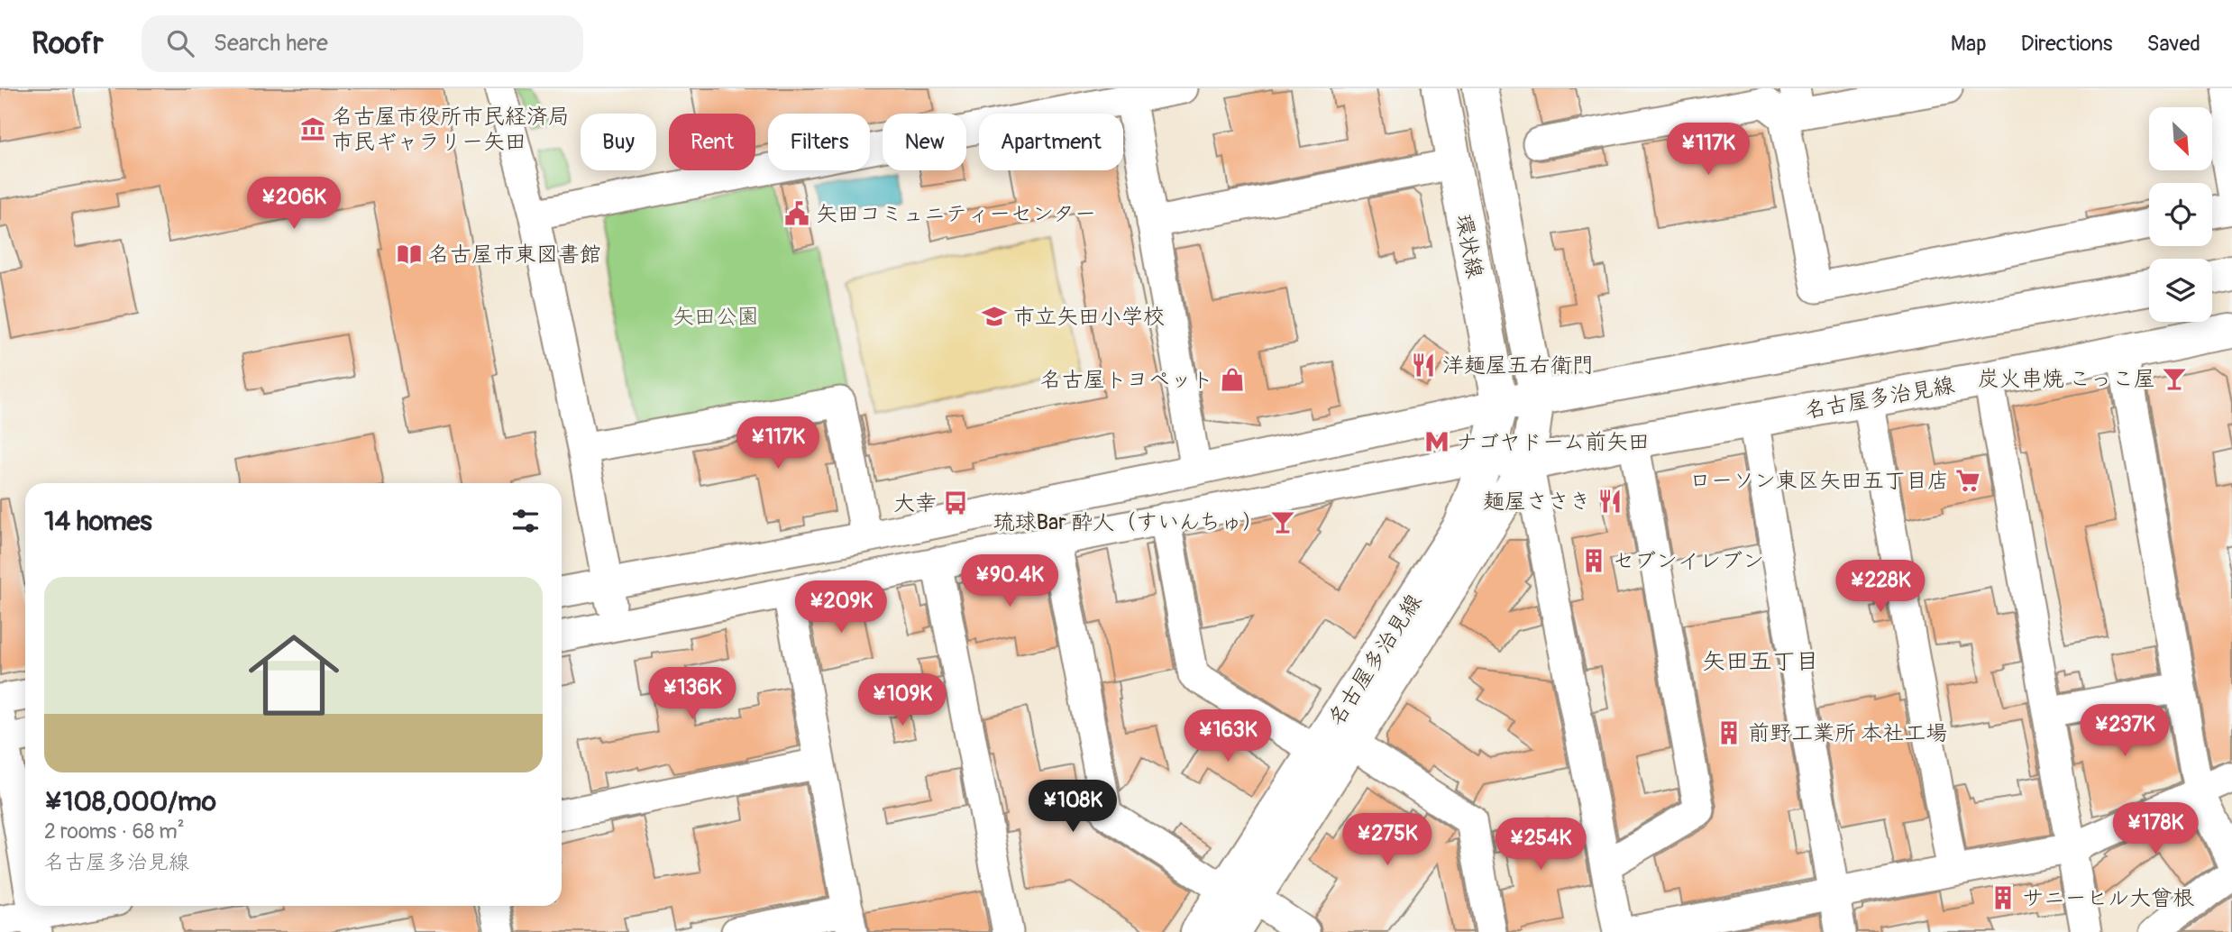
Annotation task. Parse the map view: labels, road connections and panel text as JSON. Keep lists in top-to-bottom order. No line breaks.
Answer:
{"streets":{"main road":["環状線","名古屋多治見線"]},"crossings":[["環状線","名古屋多治見線"]],"districts":["矢田五丁目"],"parks":["矢田公園"],"places":{"museum":["名古屋市役所市民経済局 市民ギャラリー矢田"],"public building":["矢田コミュニティーセンター"],"library":["名古屋市東図書館"],"school or university":["市立矢田小学校"],"restaurant":["洋麺屋五右衛門","麺屋ささき"],"bar":["炭火串焼 こっこ屋","琉球Bar 酔人（すいんちゅ）"],"shop":["名古屋トヨペット"],"metro station":["ナゴヤドーム前矢田"],"supermarket":["ローソン東区矢田五丁目店"],"bus stop":["大幸"],"building":["セブンイレブン","前野工業所 本社工場","サニーヒル大曾根"]},"north":"bottom right","page":{"header":"Roofr","search":"Search here","nav":["Map","Directions","Saved"],"chip":["Buy","Rent","Filters","New","Apartment"],"price":["¥117K","¥206K","¥117K","¥90.4K","¥228K","¥209K","¥136K","¥109K","¥237K","¥163K","¥108K","¥178K","¥275K","¥254K"],"heading":"14 homes","list":[{"name":"¥108,000/mo","note":"2 rooms · 68 m² · 名古屋多治見線"}]}}
